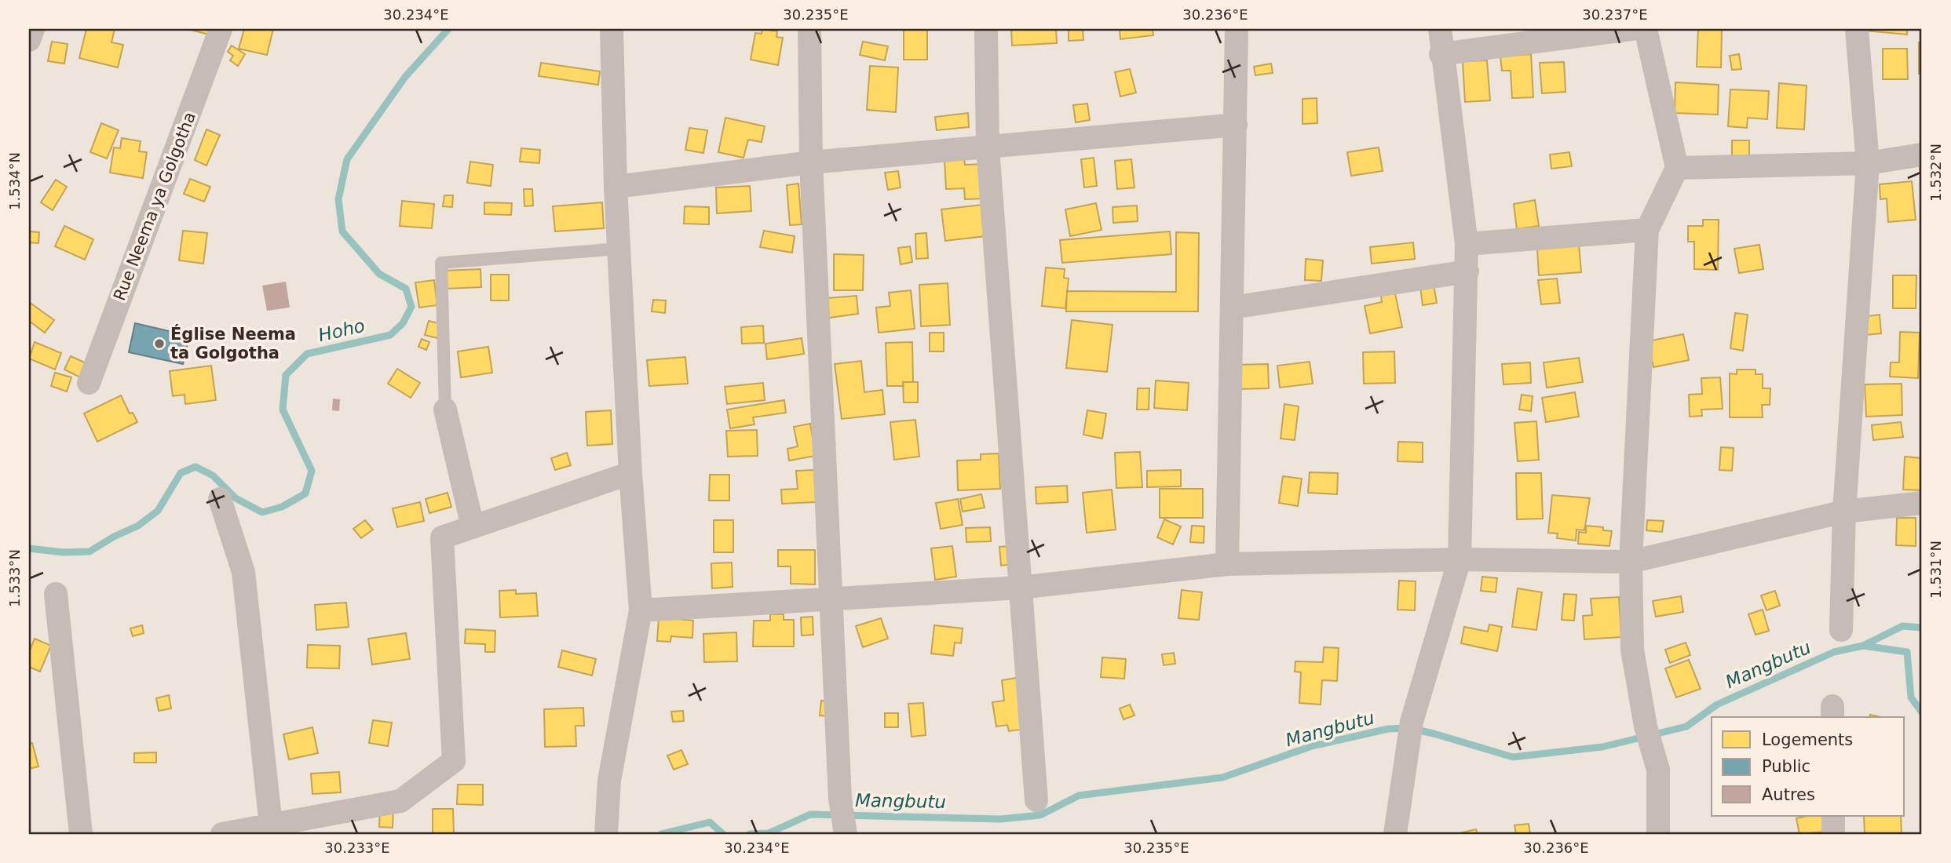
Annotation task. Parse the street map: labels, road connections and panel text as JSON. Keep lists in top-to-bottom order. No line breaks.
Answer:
{"streets":{"street":["Rue Neema ya Golgotha"]},"water":["Hoho","Mangbutu"],"places":["Église Neema ta Golgotha"],"legend":["Logements","Public","Autres"],"coordinates":["30.234°E","30.235°E","30.236°E","30.237°E","1.532°N","1.534°N","1.531°N","1.533°N","30.233°E"]}
